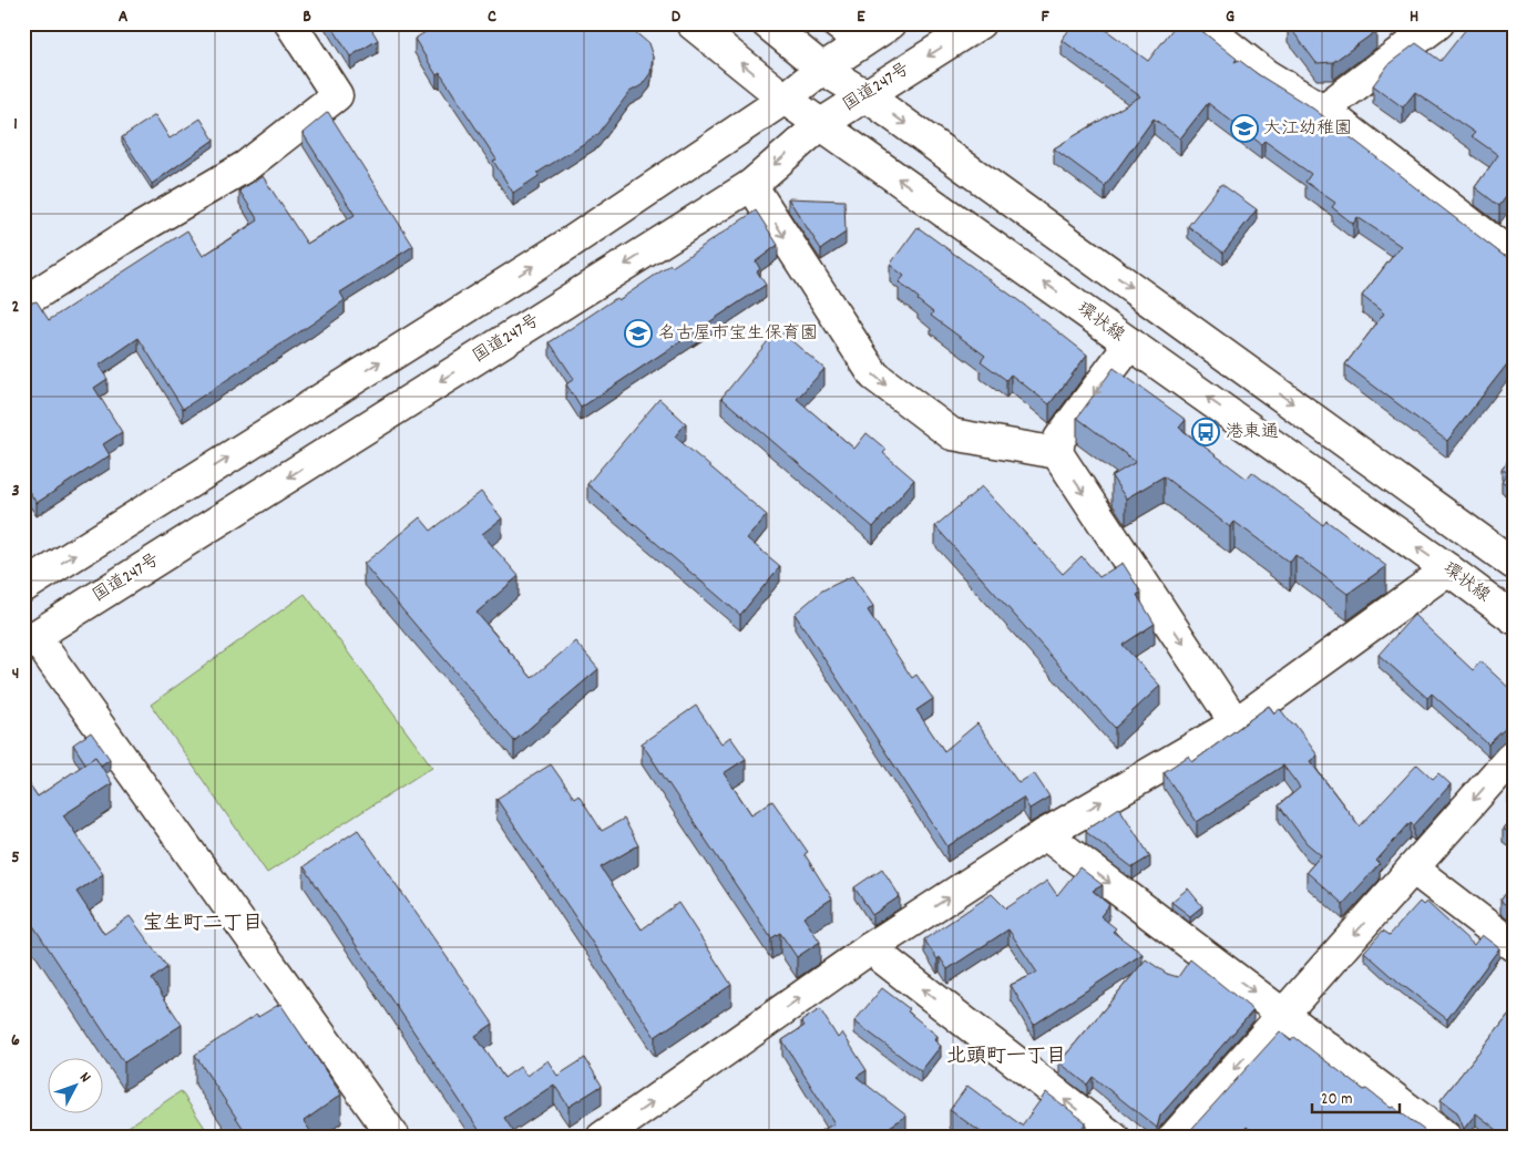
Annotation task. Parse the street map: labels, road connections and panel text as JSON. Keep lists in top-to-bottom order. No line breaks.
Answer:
{"streets":{"main road":["国道247号","環状線"]},"crossings":[["国道247号","環状線"]],"districts":["宝生町二丁目","北頭町一丁目"],"places":{"school or university":["大江幼稚園","名古屋市宝生保育園"],"bus stop":["港東通"]},"scale_bar":"20 m","north":"top right","grid":{"columns":["A","B","C","D","E","F","G","H"],"rows":["1","2","3","4","5","6"]}}
